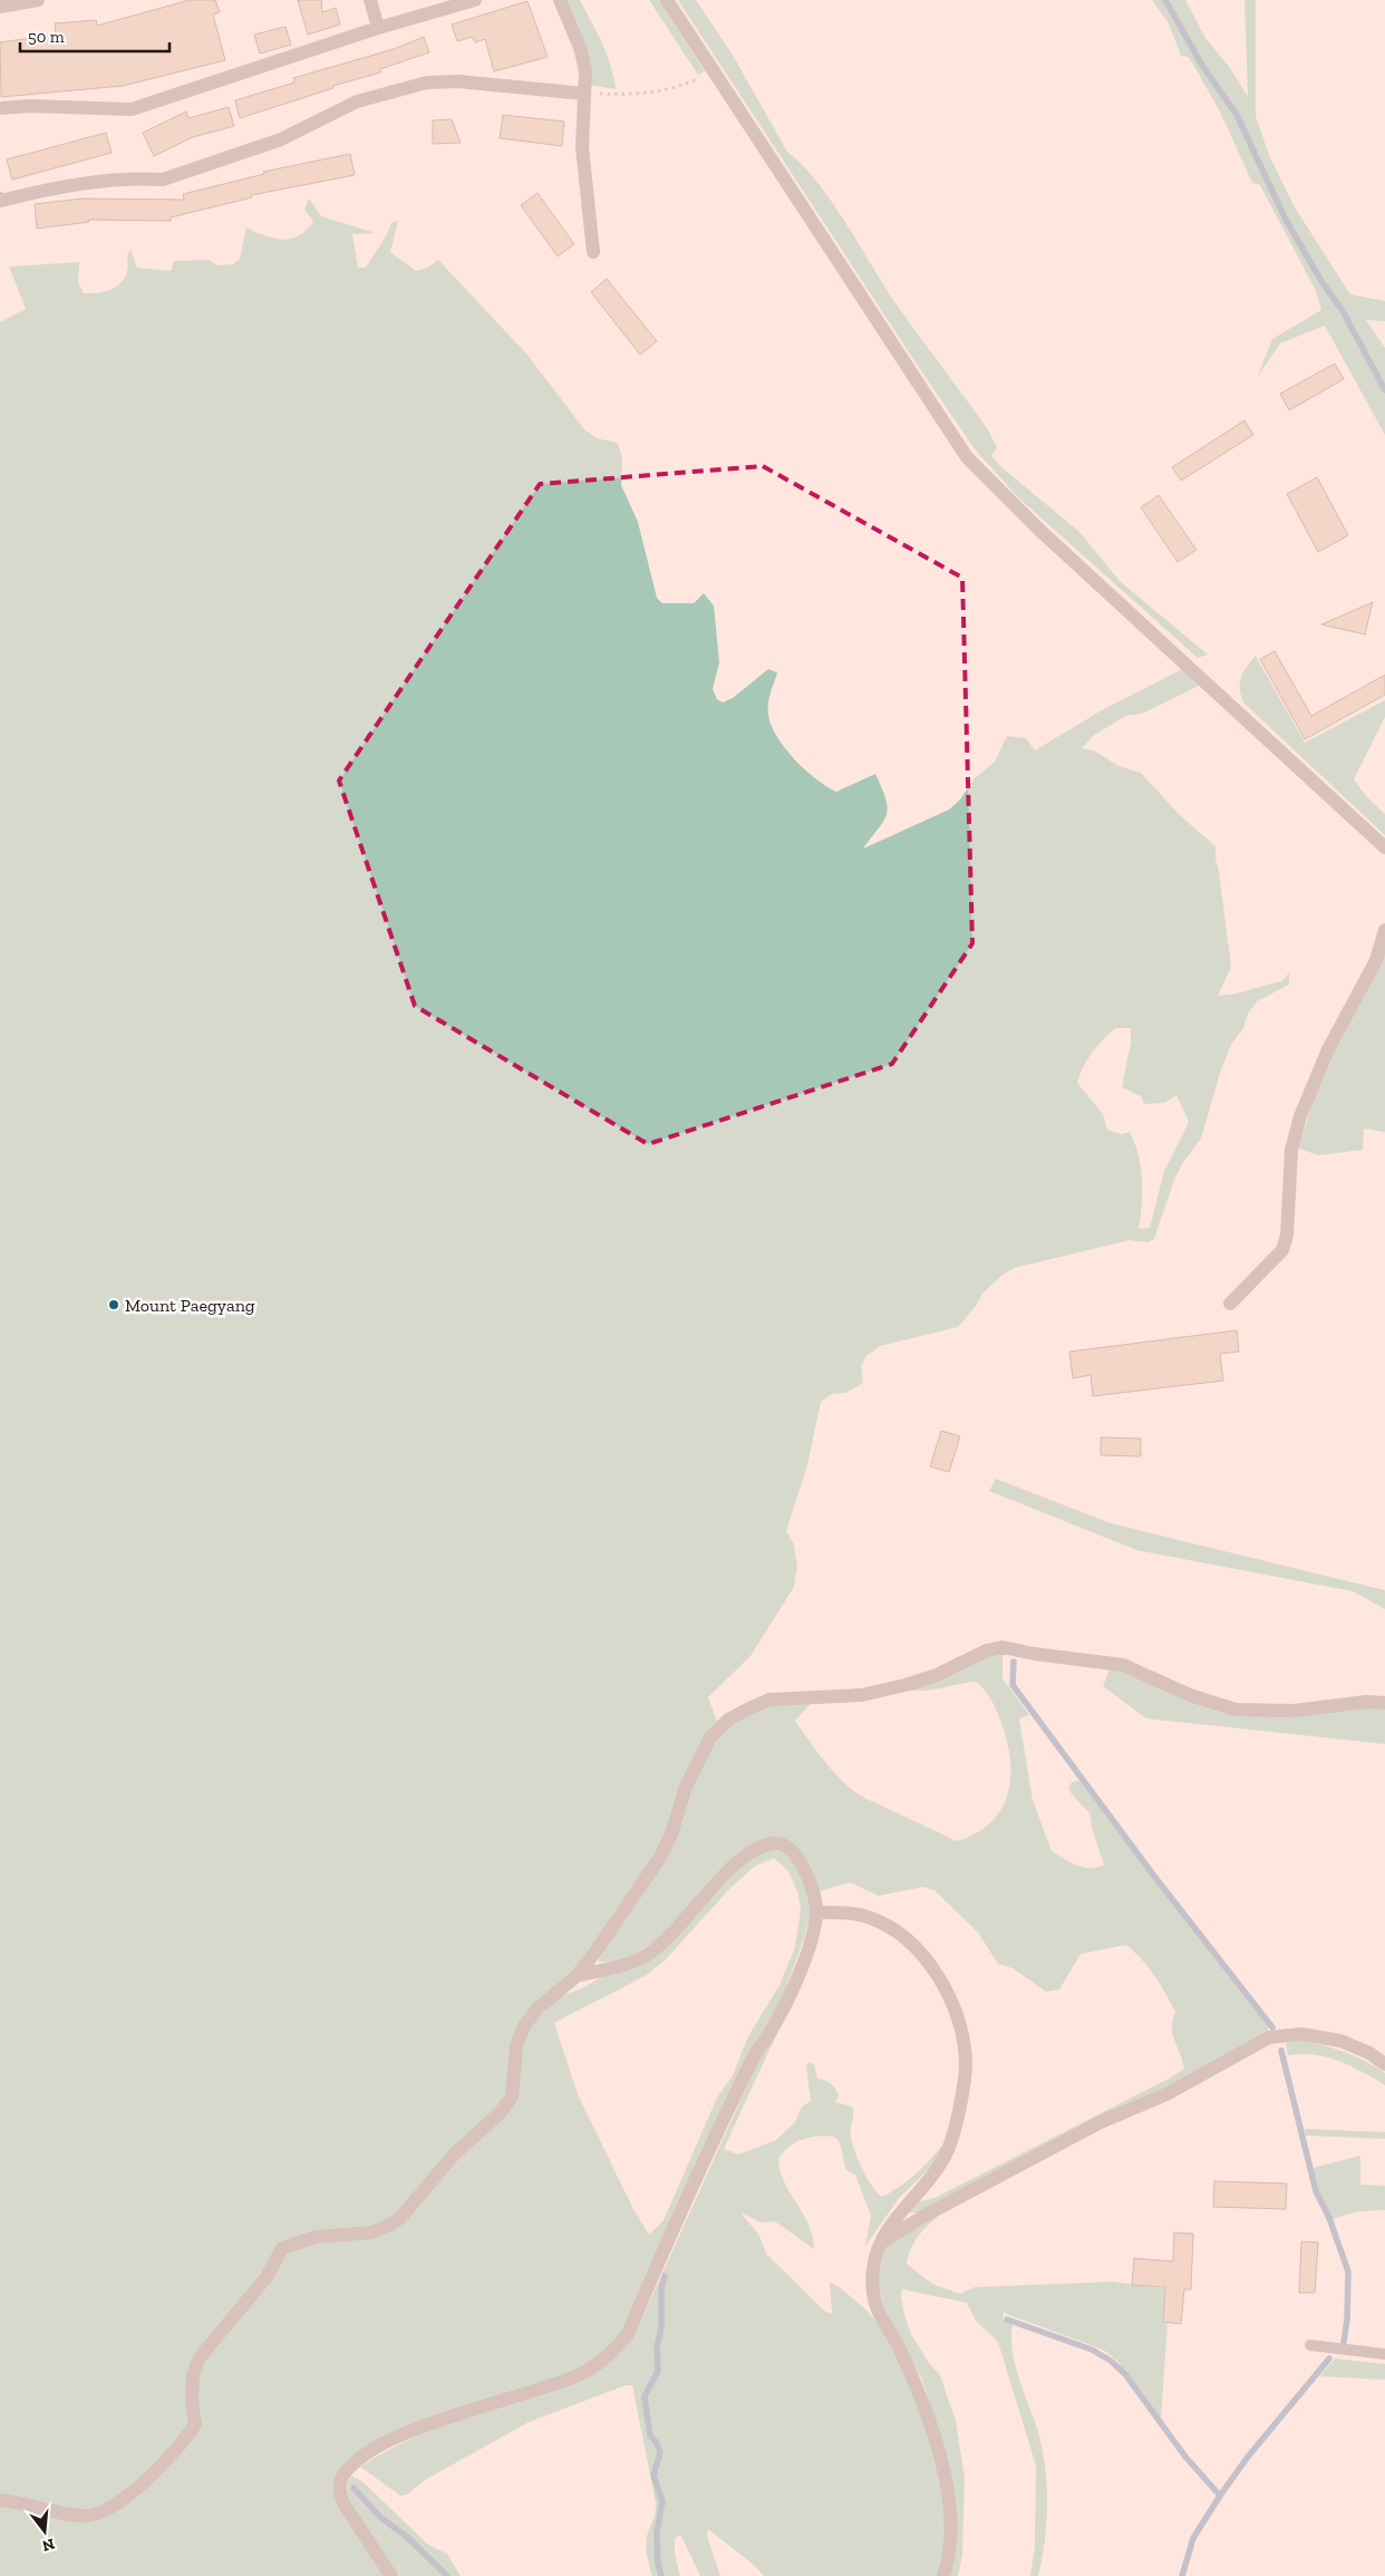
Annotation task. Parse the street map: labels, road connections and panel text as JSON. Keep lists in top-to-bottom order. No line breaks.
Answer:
{"places":["Mount Paegyang"],"scale_bar":"50 m","north":"bottom"}
